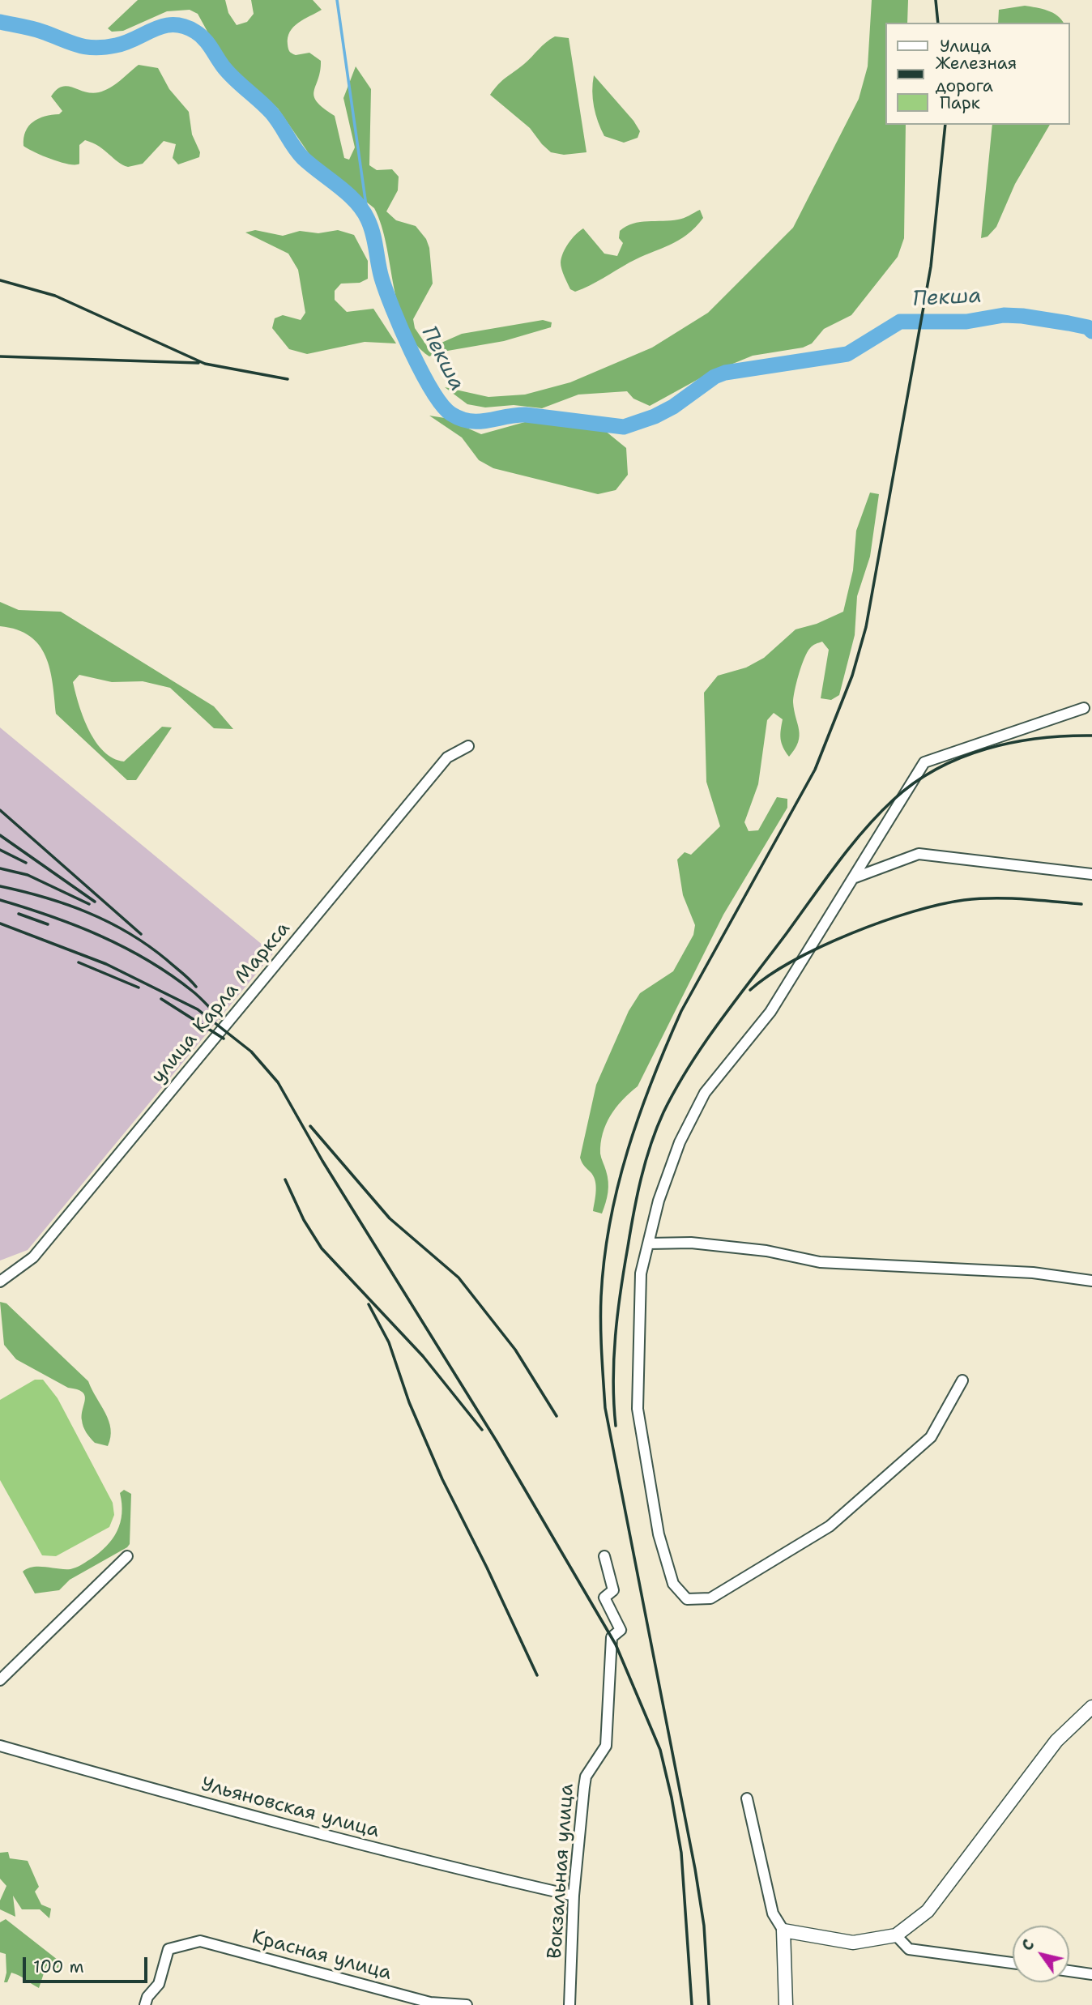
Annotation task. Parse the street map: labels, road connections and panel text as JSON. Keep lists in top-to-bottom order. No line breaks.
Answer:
{"streets":{"street":["улица Карла Маркса","Ульяновская улица","Вокзальная улица","Красная улица"]},"crossings":[["Ульяновская улица","Вокзальная улица"]],"water":["Пекша"],"legend":["Улица","Железная дорога","Парк"],"scale_bar":"100 m","north":"top left"}
